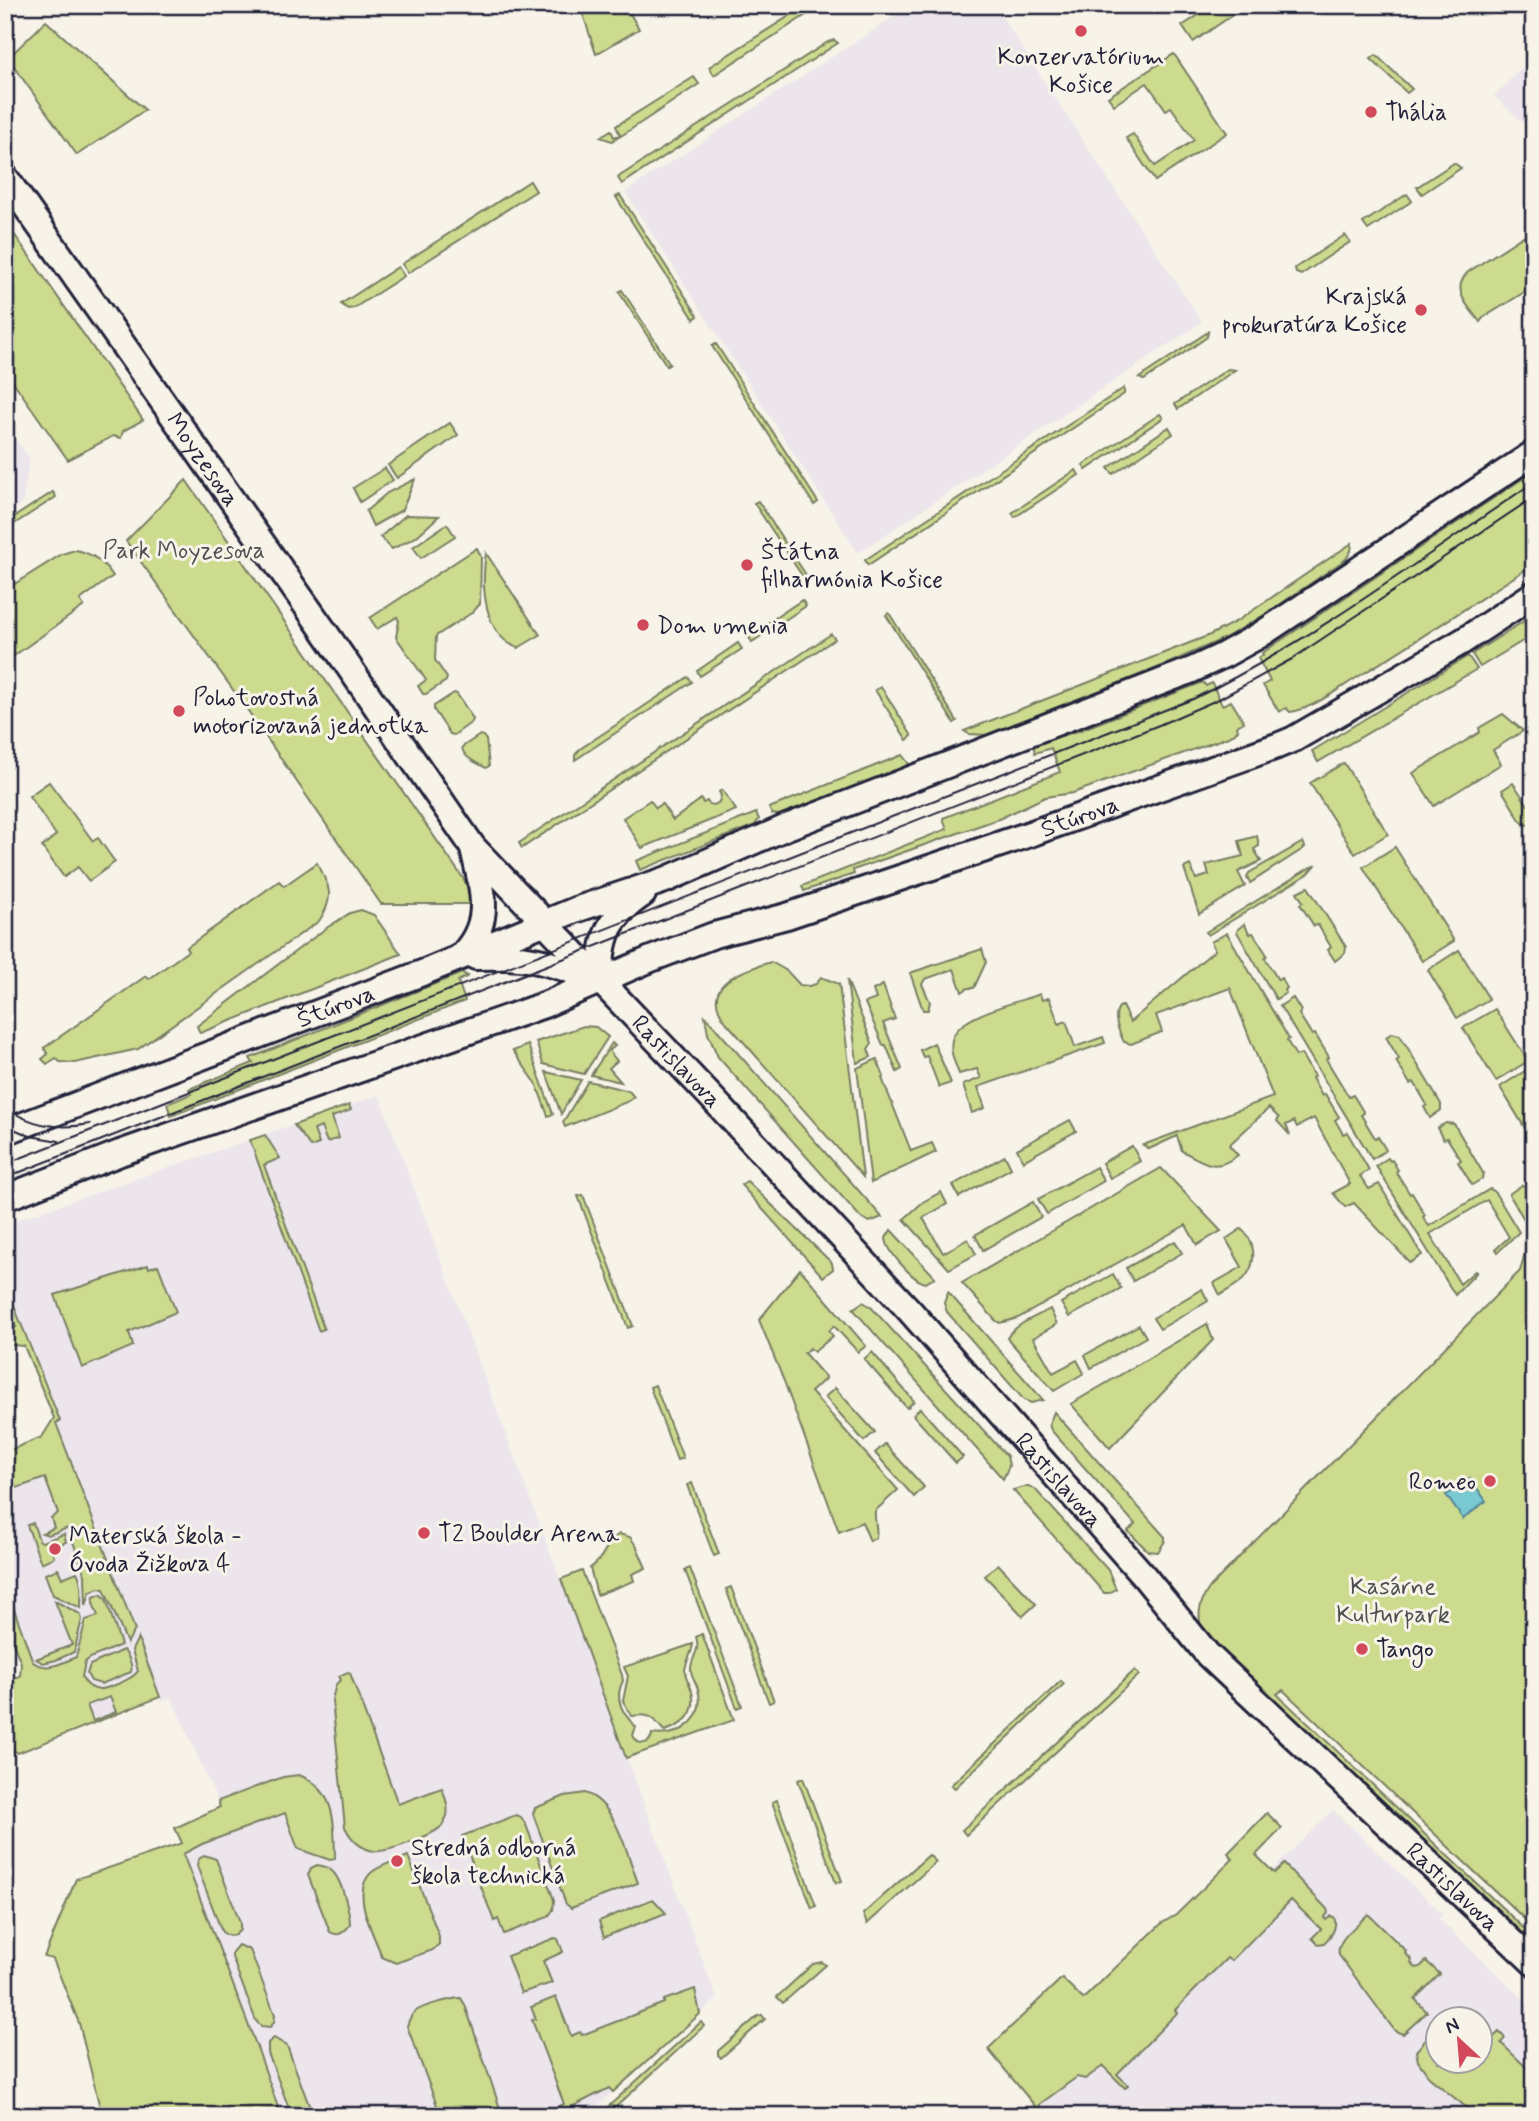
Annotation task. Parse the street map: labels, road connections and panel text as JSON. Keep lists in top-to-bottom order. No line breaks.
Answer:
{"streets":{"street":["Moyzesova","Štúrova","Rastislavova"]},"crossings":[["Moyzesova","Štúrova"],["Moyzesova","Rastislavova"],["Štúrova","Rastislavova"]],"parks":["Park Moyzesova","Kasárne Kulturpark"],"places":["Konzervatórium Košice","Thália","Krajská prokuratúra Košice","Štátna filharmónia Košice","Dom umenia","Pohotovostná motorizovaná jednotka","Romeo","T2 Boulder Arena","Materská škola - Óvoda Žižkova 4","Tango","Stredná odborná škola technická"],"north":"top left"}
